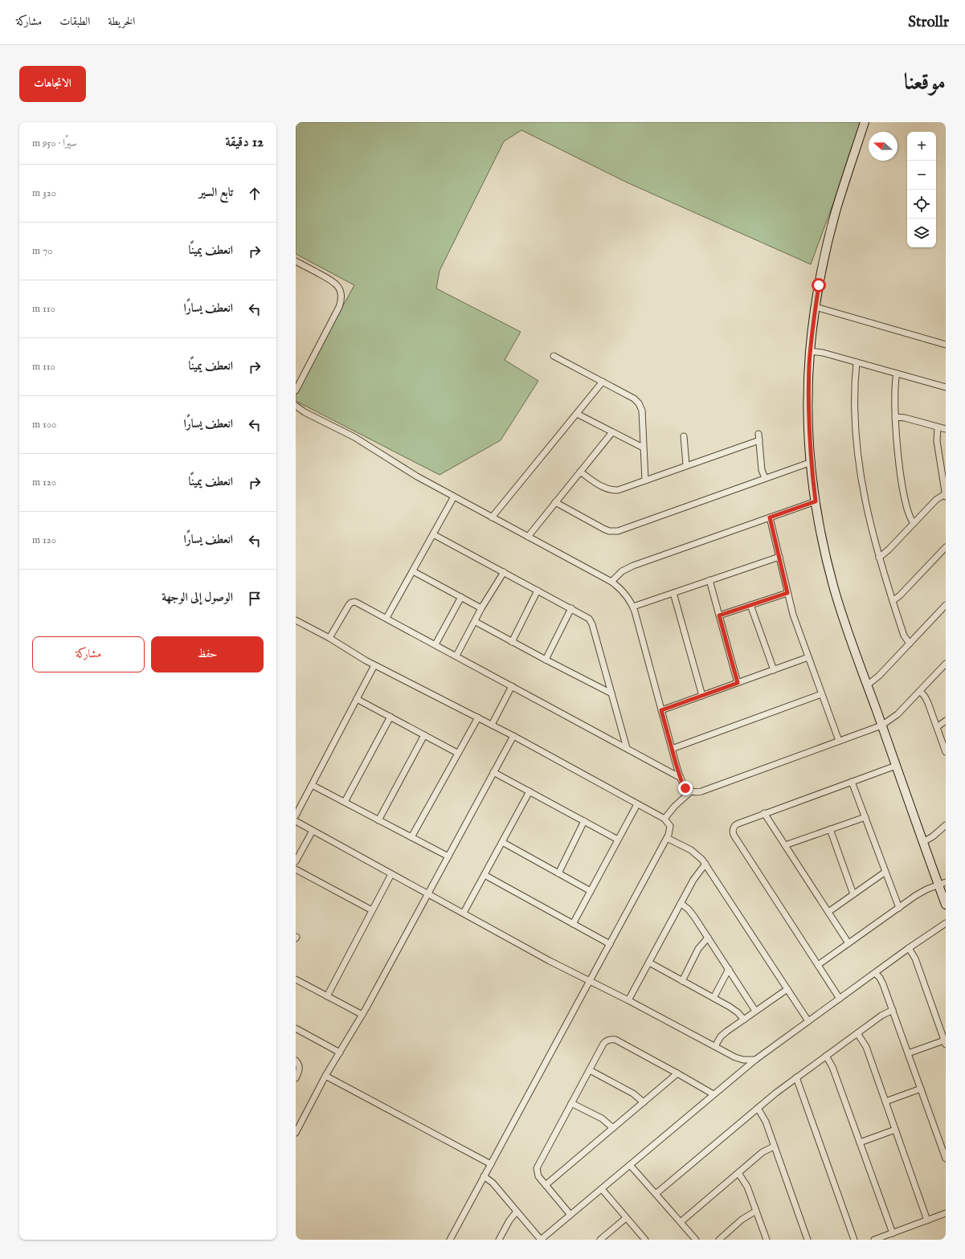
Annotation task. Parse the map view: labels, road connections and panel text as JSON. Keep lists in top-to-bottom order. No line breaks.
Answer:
{"north":"left","page":{"header":"Strollr","nav":["الخريطة","الطبقات","مشاركة"],"title":"موقعنا","buttons":["الاتجاهات",["حفظ","مشاركة"]],"heading":["12 دقيقة","سيرًا · 950 m"],"map_buttons":["+","−"],"list":[["تابع السير","320 m"],["انعطف يمينًا","70 m"],["انعطف يسارًا","110 m"],["انعطف يمينًا","110 m"],["انعطف يسارًا","100 m"],["انعطف يمينًا","120 m"],["انعطف يسارًا","120 m"],"الوصول إلى الوجهة"]}}
